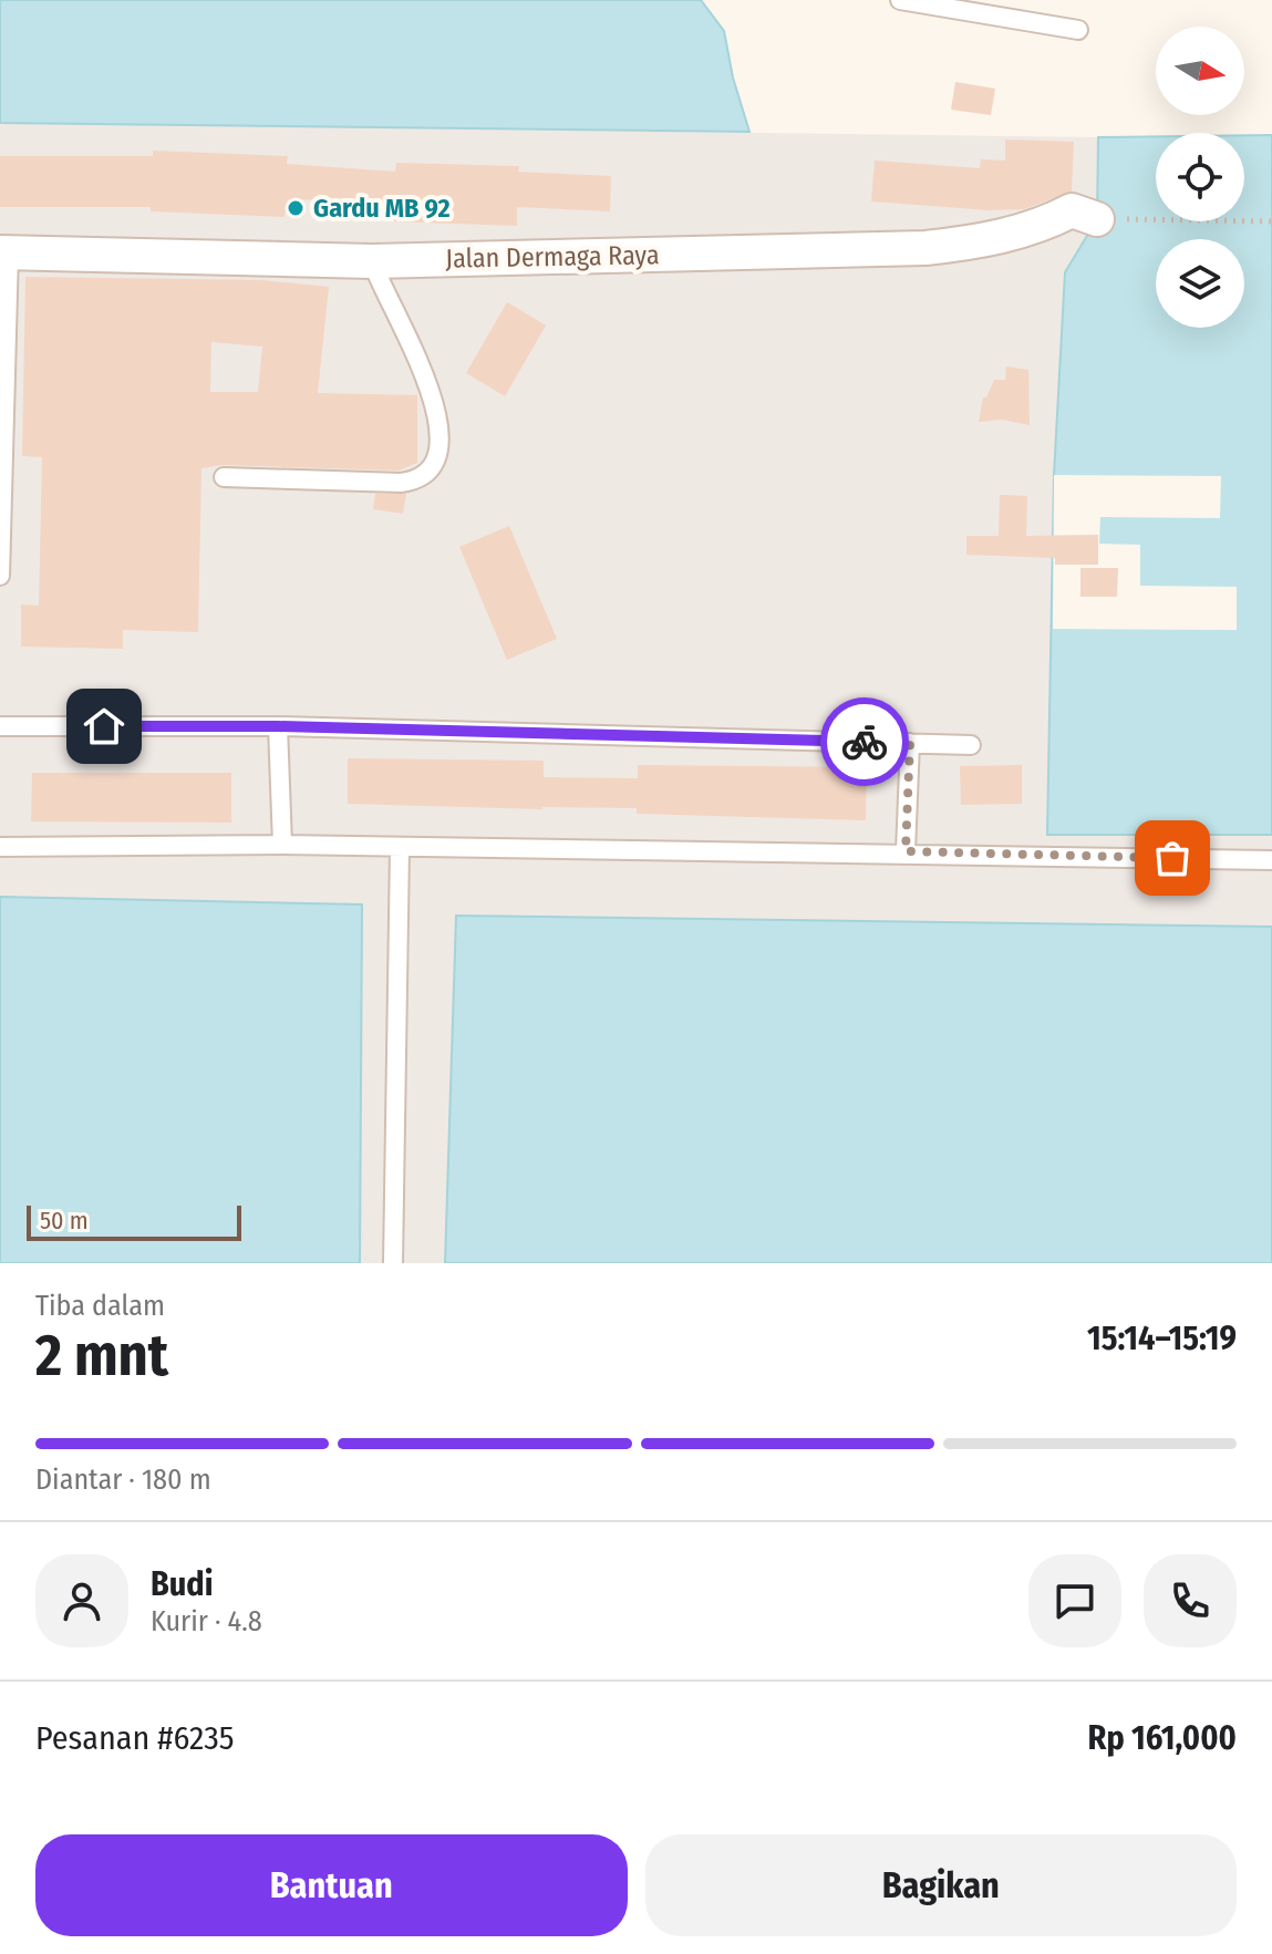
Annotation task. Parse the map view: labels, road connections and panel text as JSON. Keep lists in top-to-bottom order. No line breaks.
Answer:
{"streets":{"street":["Jalan Dermaga Raya"]},"places":["Gardu MB 92"],"scale_bar":"50 m","north":"right","page":{"scale":"50 m","heading":["2 mnt","Tiba dalam","15:14–15:19"],"panel":["Budi","Kurir · 4.8","Pesanan #6235","Rp 161,000"],"bar":"Diantar · 180 m","buttons":["Bantuan","Bagikan"]}}
